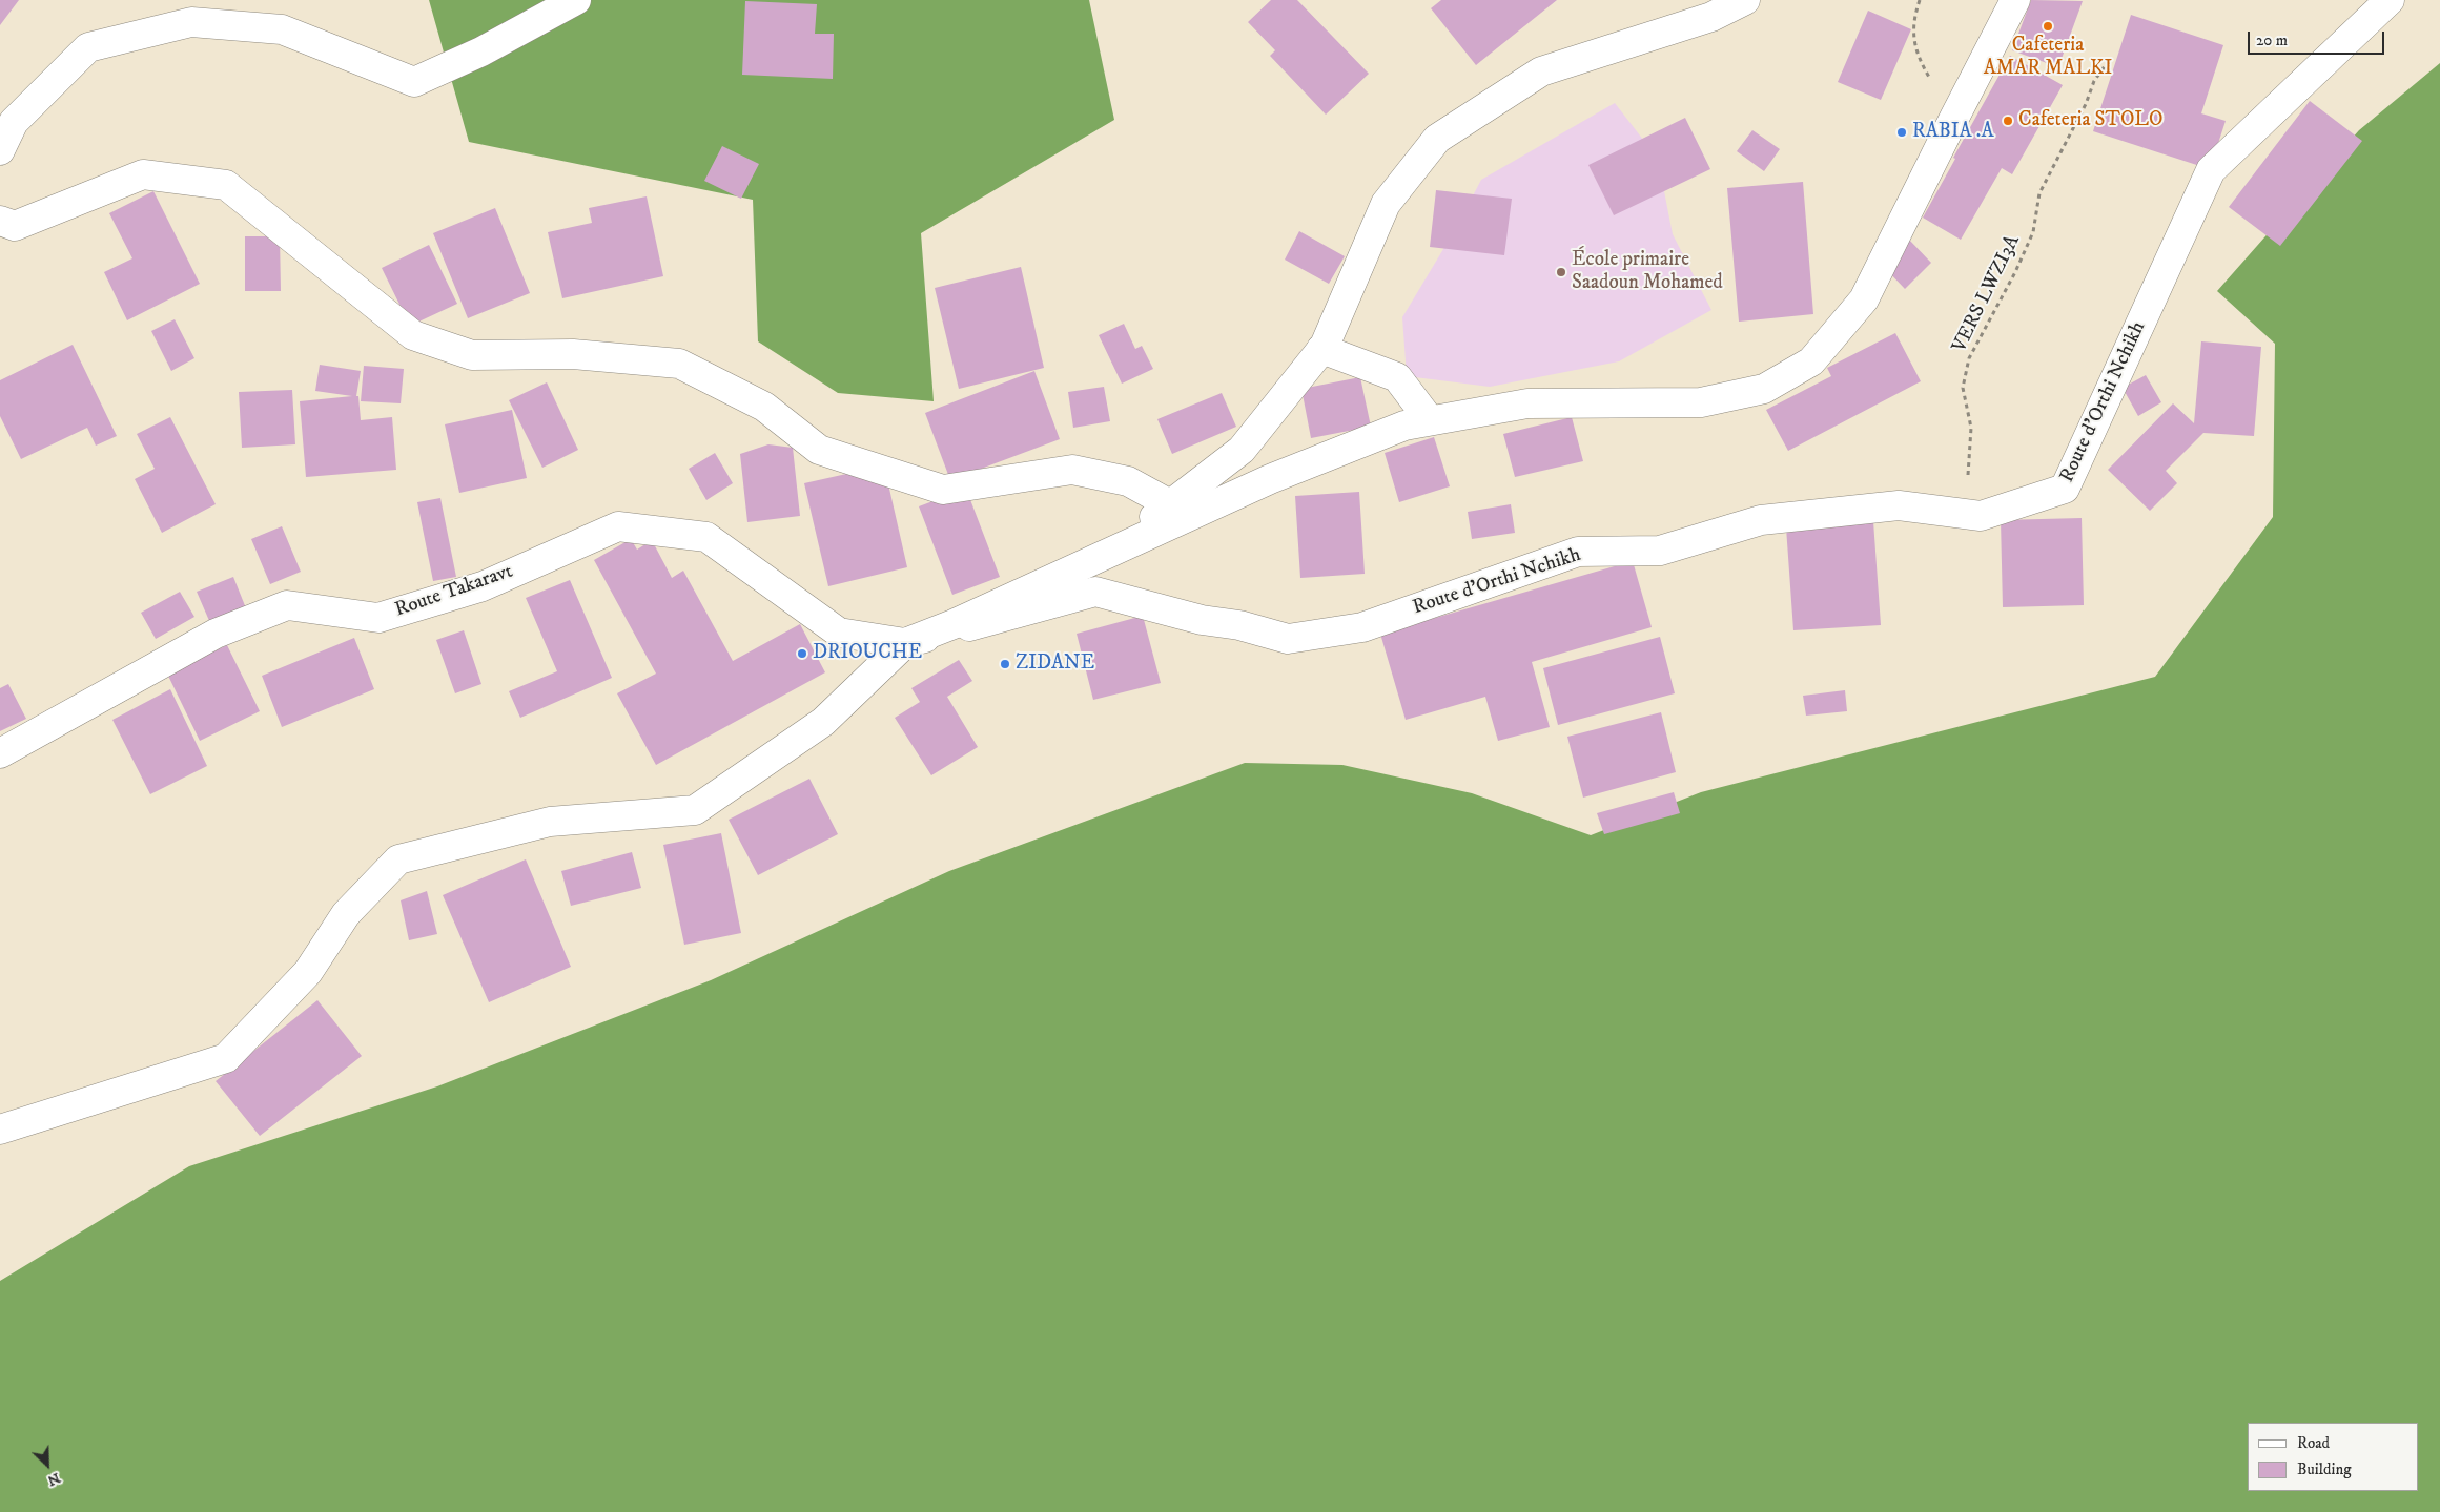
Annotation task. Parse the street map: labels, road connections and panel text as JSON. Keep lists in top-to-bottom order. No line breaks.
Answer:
{"streets":{"street":["Route d'Orthi Nchikh","Route Takaravt"],"path":["VERS LWZI3A"]},"crossings":[["VERS LWZI3A","Route d'Orthi Nchikh"],["Route d'Orthi Nchikh","Route Takaravt"]],"places":["Cafeteria AMAR MALKI","Cafeteria STOLO","RABIA .A","École primaire Saadoun Mohamed","DRIOUCHE","ZIDANE"],"legend":["Road","Building"],"scale_bar":"20 m","north":"bottom right"}
